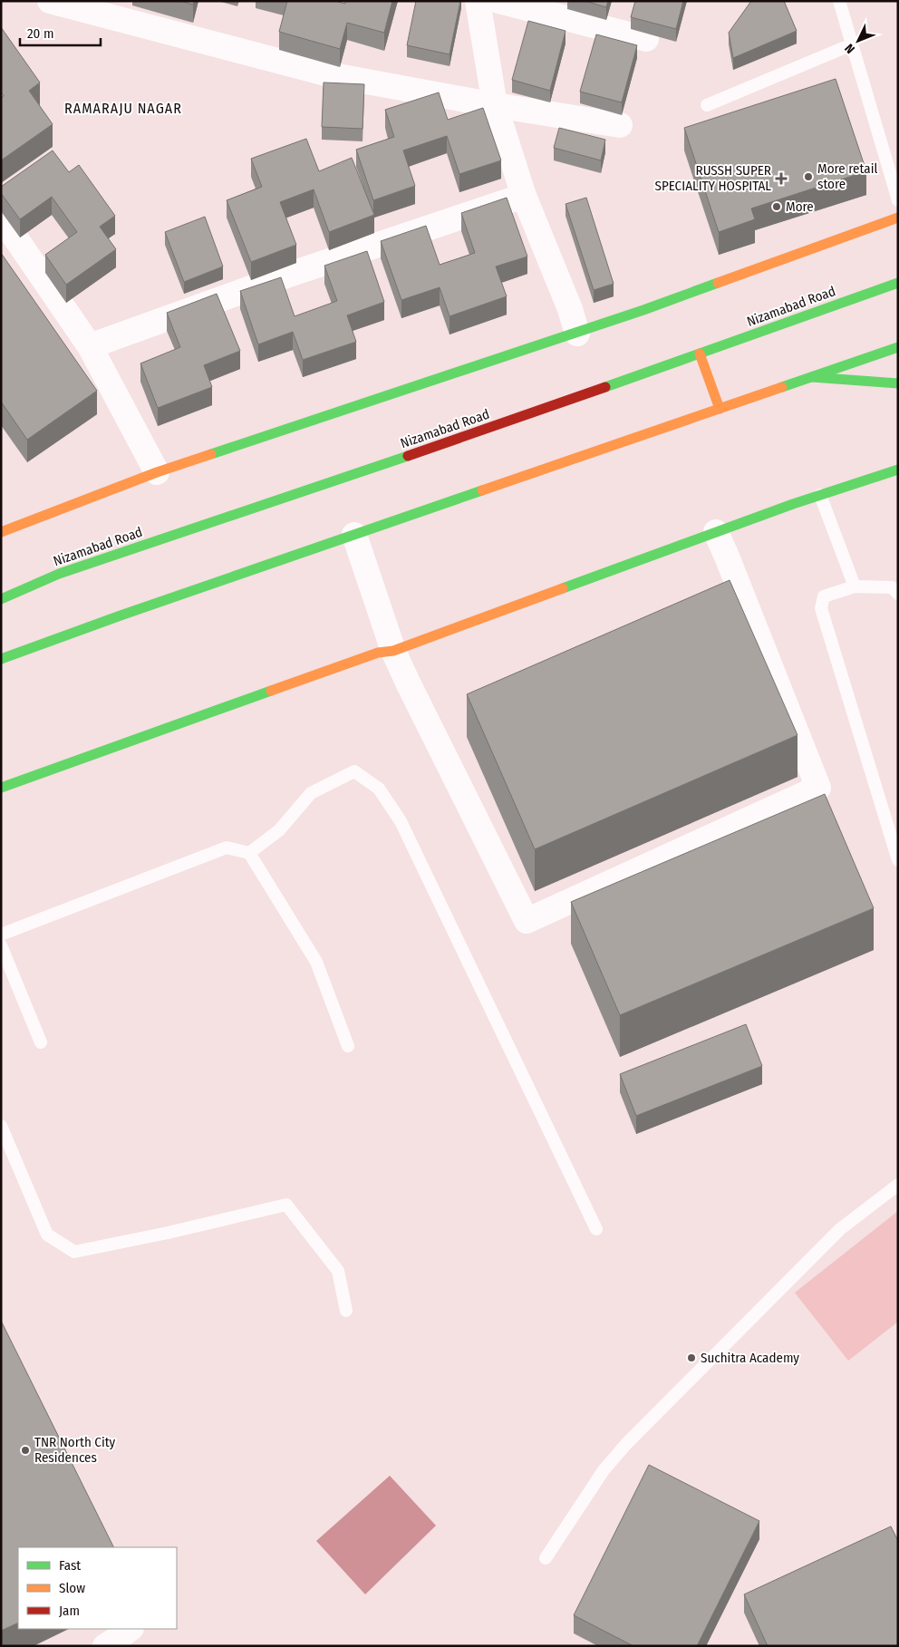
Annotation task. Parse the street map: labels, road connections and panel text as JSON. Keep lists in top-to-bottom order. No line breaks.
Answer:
{"streets":{"main road":["Nizamabad Road"]},"districts":["RAMARAJU NAGAR"],"places":{"other":["More retail store","More","Suchitra Academy","TNR North City Residences"],"health":["RUSSH SUPER SPECIALITY HOSPITAL"]},"legend":["Fast","Slow","Jam"],"scale_bar":"20 m","north":"bottom left"}
